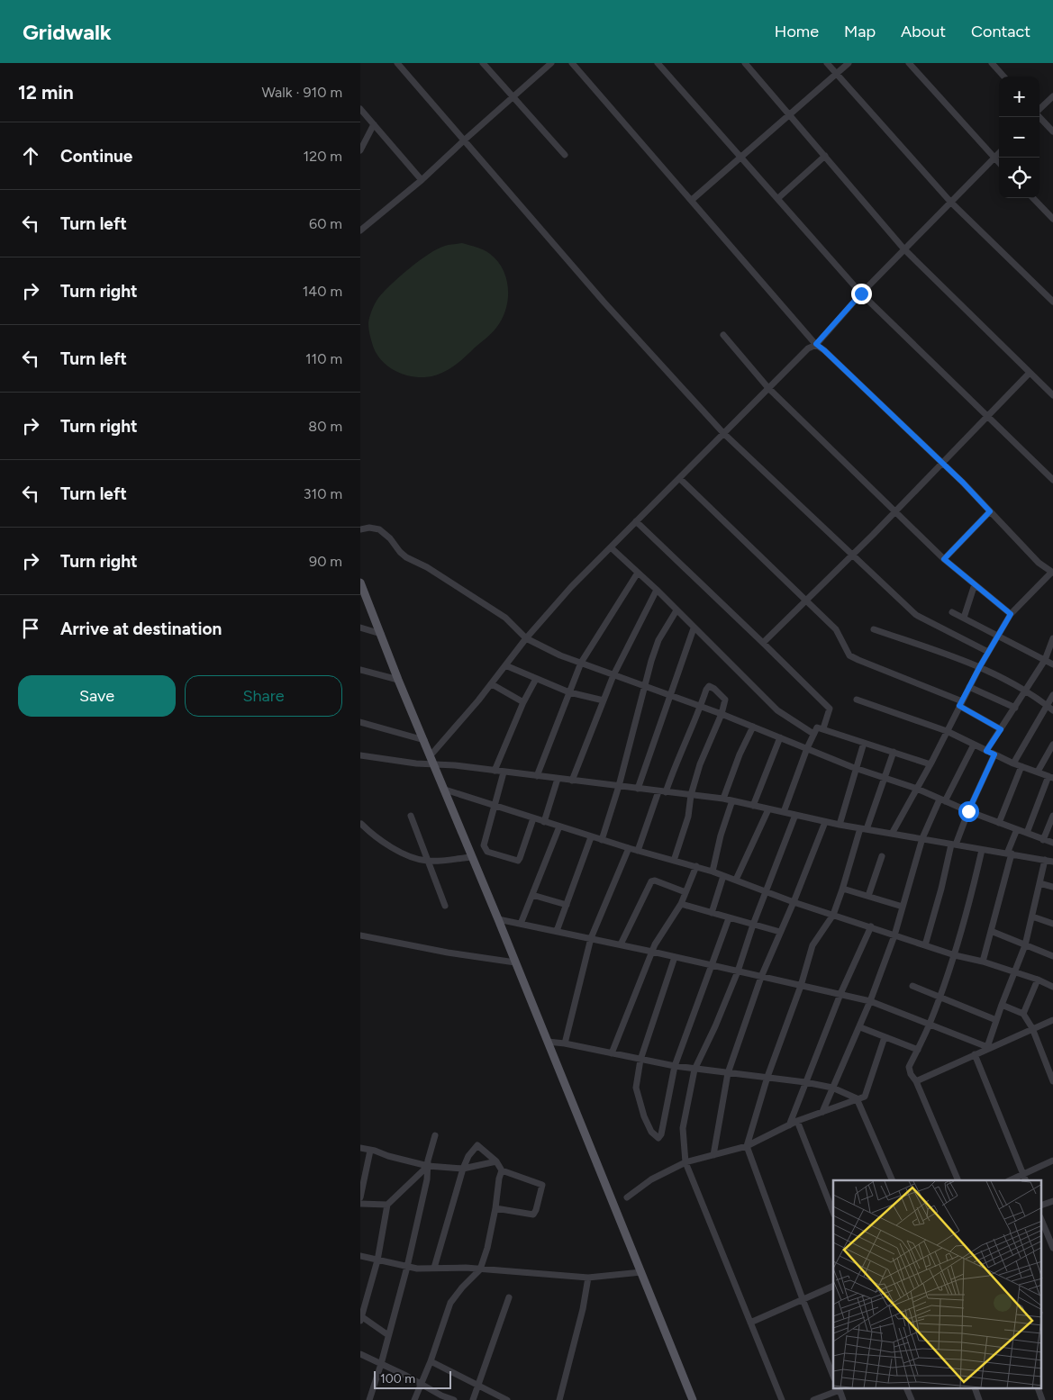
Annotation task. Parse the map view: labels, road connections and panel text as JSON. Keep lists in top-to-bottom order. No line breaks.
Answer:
{"scale_bar":"100 m","page":{"header":"Gridwalk","nav":["Home","Map","About","Contact"],"heading":["12 min","Walk · 910 m"],"map_buttons":["+","−"],"list":[["Continue","120 m"],["Turn left","60 m"],["Turn right","140 m"],["Turn left","110 m"],["Turn right","80 m"],["Turn left","310 m"],["Turn right","90 m"],"Arrive at destination"],"buttons":["Save","Share"],"scale":"100 m"}}
